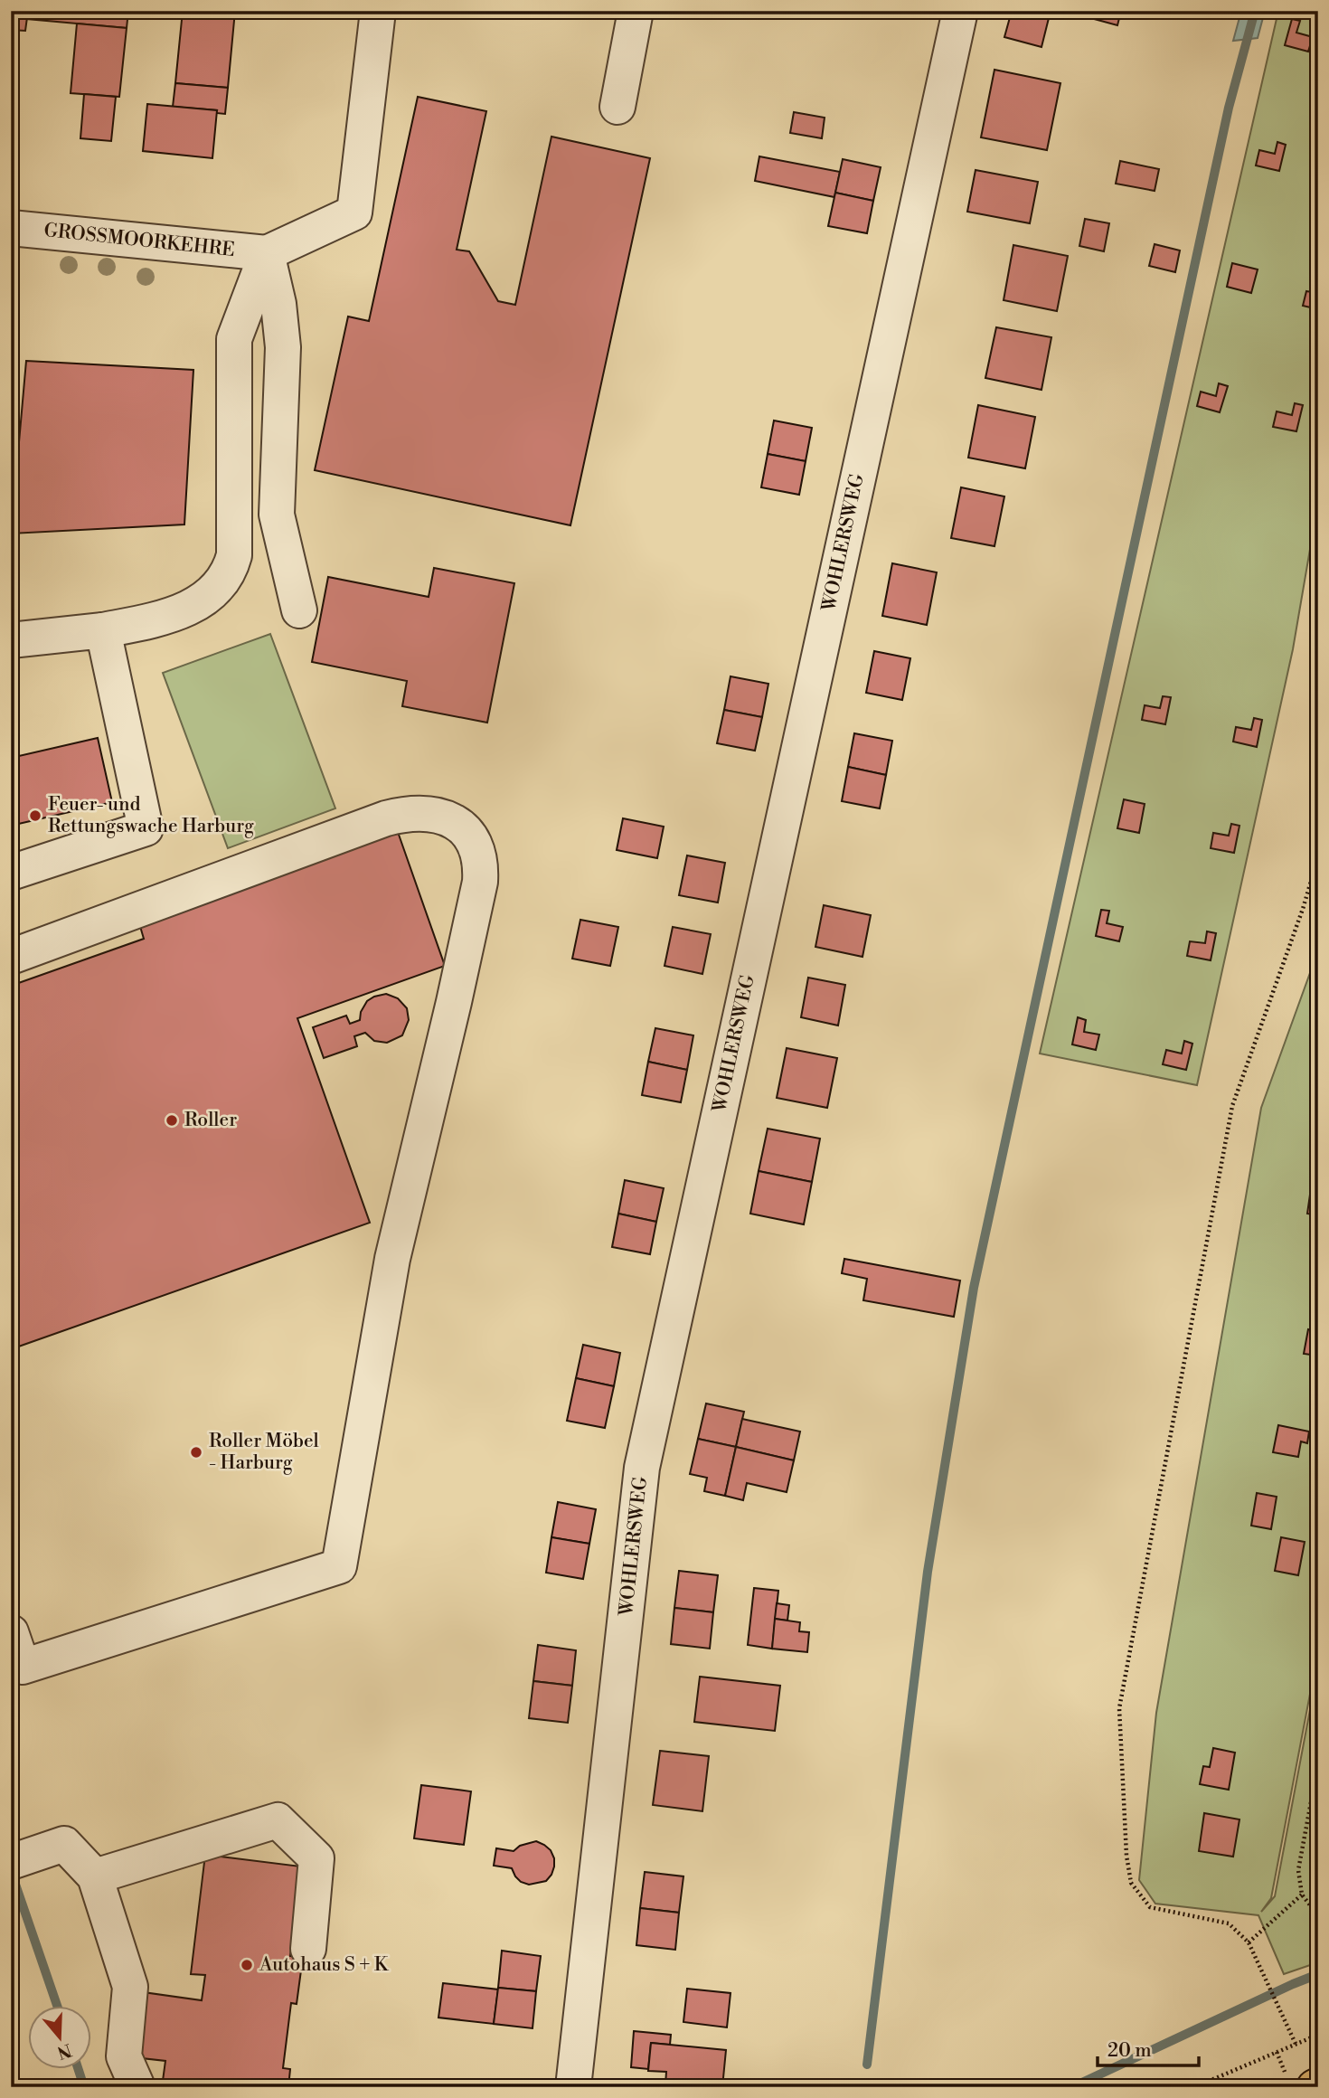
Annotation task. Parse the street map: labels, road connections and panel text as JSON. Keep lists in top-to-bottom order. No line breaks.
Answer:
{"streets":{"street":["GROSSMOORKEHRE","WOHLERSWEG"]},"places":["Feuer- und Rettungswache Harburg","Roller","Roller Möbel - Harburg","Autohaus S + K"],"scale_bar":"20 m","north":"bottom"}
